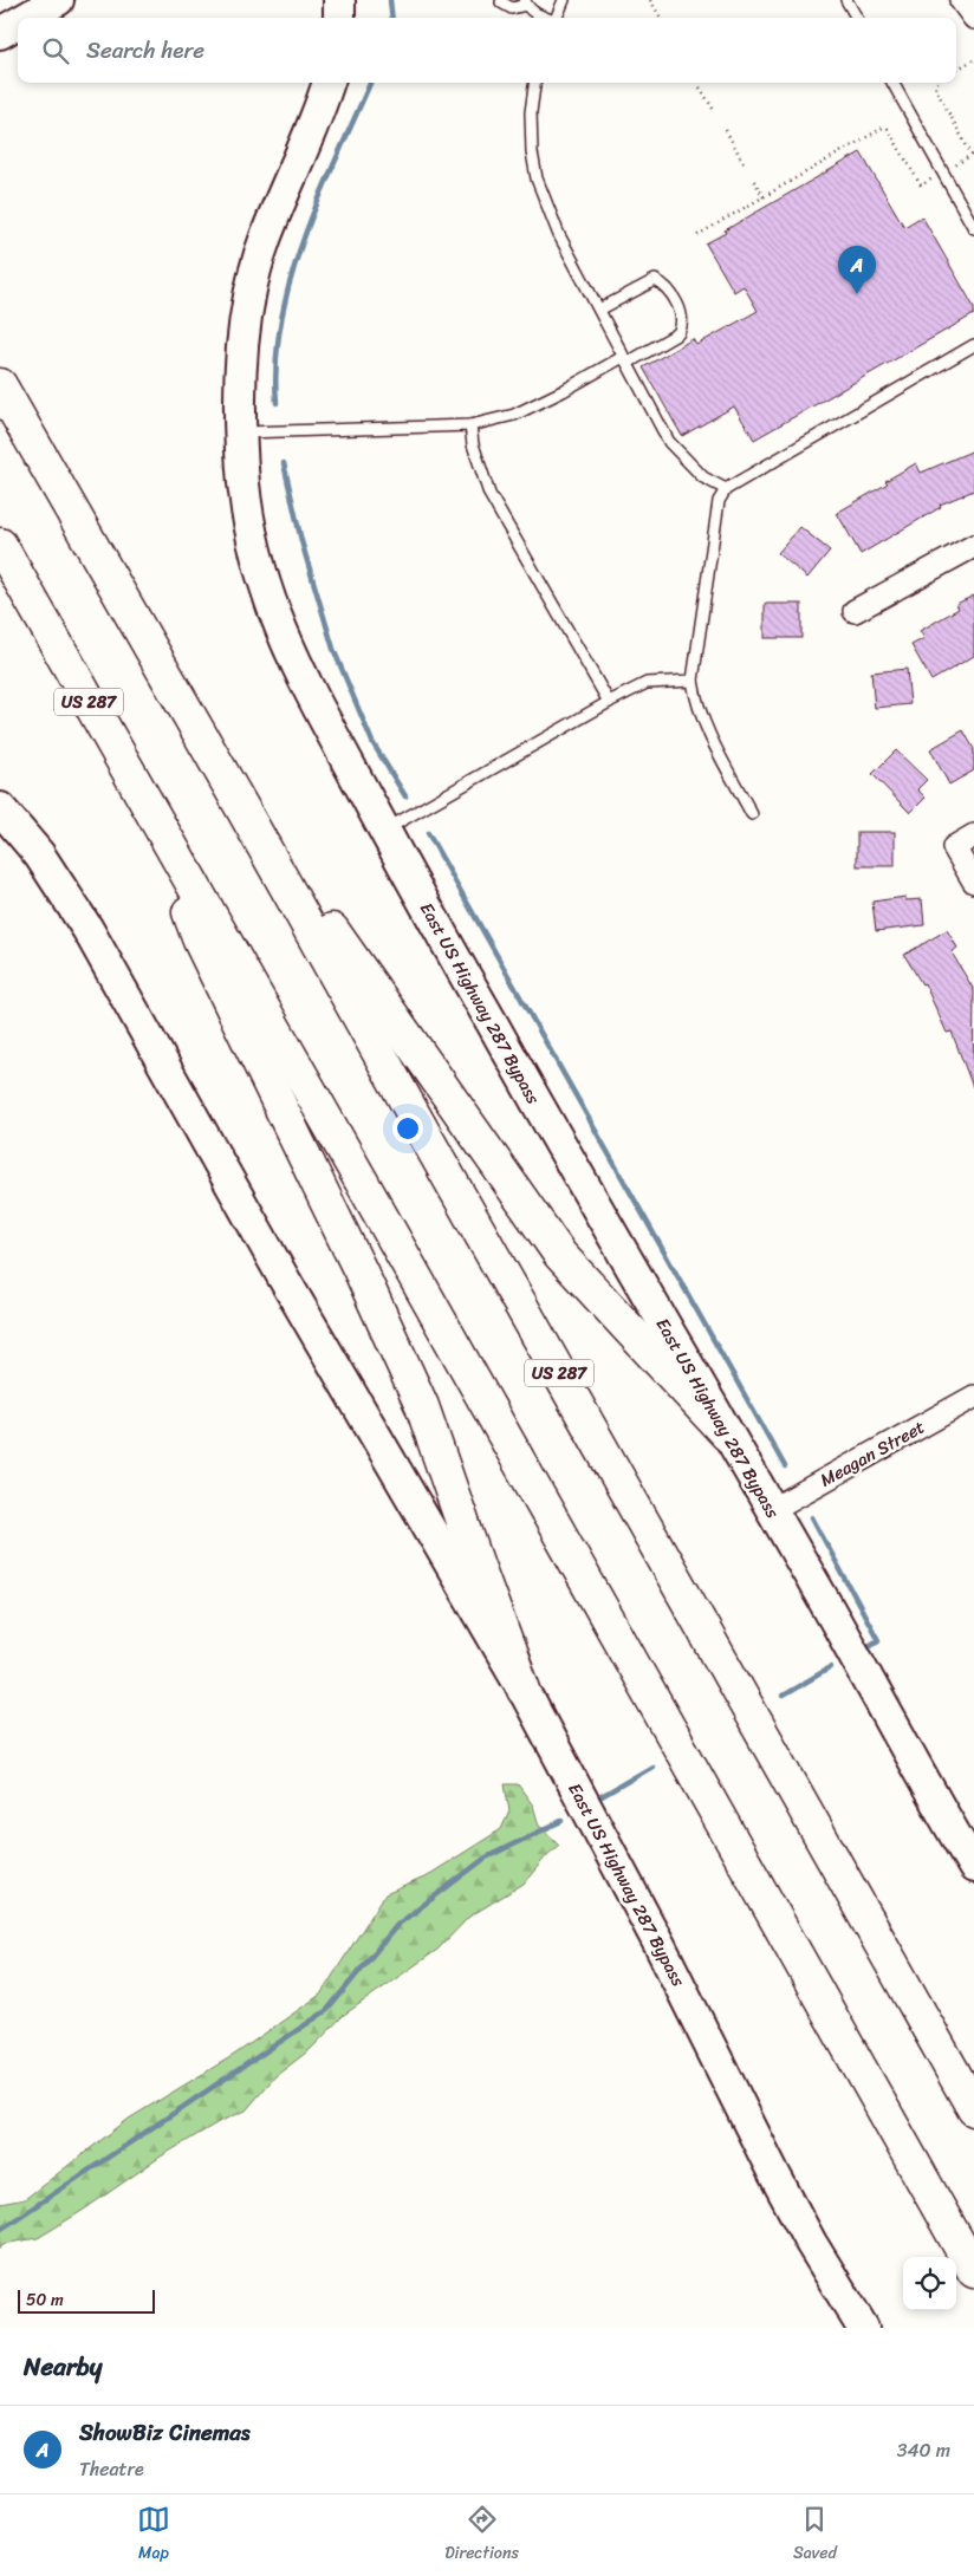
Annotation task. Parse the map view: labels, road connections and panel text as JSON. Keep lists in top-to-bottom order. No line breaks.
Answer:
{"streets":{"highway":["US 287"],"main road":["East US Highway 287 Bypass"],"street":["Meagan Street"]},"crossings":[["East US Highway 287 Bypass","Meagan Street"]],"scale_bar":"50 m","page":{"search":"Search here","pins":"A","scale":"50 m","heading":"Nearby","list":[{"mark":"A","name":"ShowBiz Cinemas","note":"Theatre","value":"340 m"}],"nav":["Map","Directions","Saved"]}}
